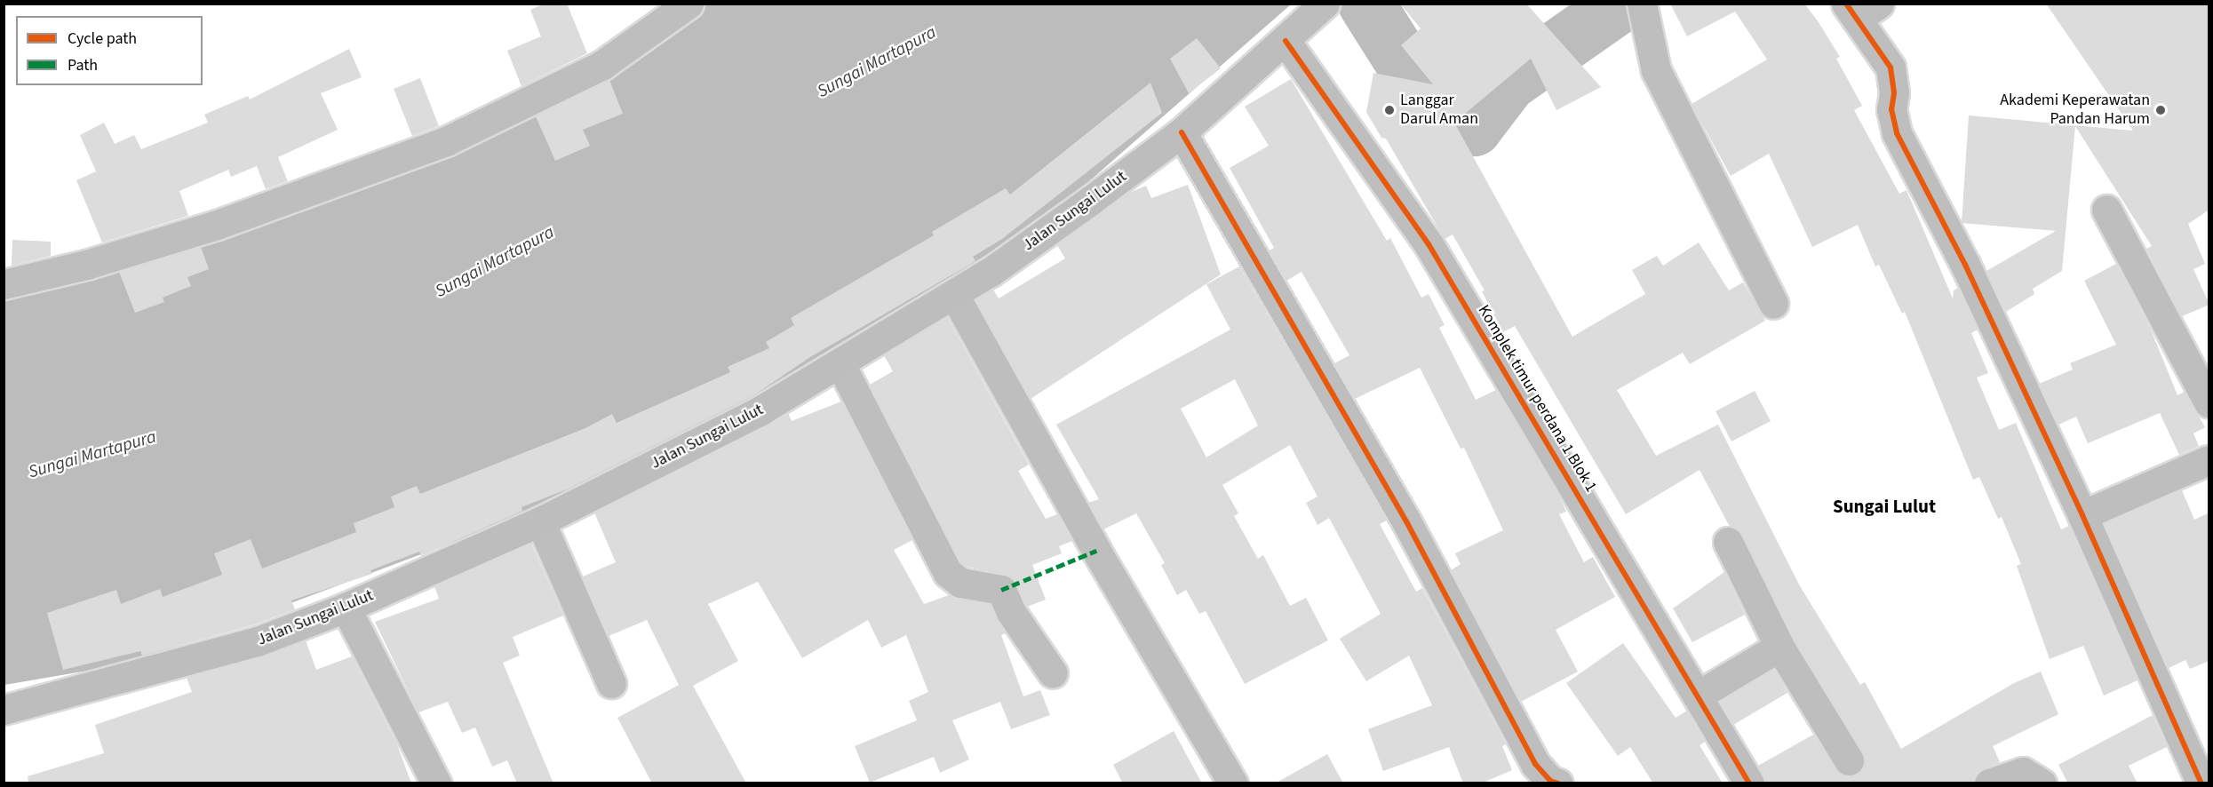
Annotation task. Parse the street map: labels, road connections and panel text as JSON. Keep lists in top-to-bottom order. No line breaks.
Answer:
{"streets":{"main road":["Jalan Sungai Lulut"],"street":["Komplek timur perdana 1 Blok 1"]},"crossings":[["Jalan Sungai Lulut","Komplek timur perdana 1 Blok 1"]],"districts":["Sungai Lulut"],"water":["Sungai Martapura"],"places":["Langgar Darul Aman","Akademi Keperawatan Pandan Harum"],"legend":["Cycle path","Path"]}
